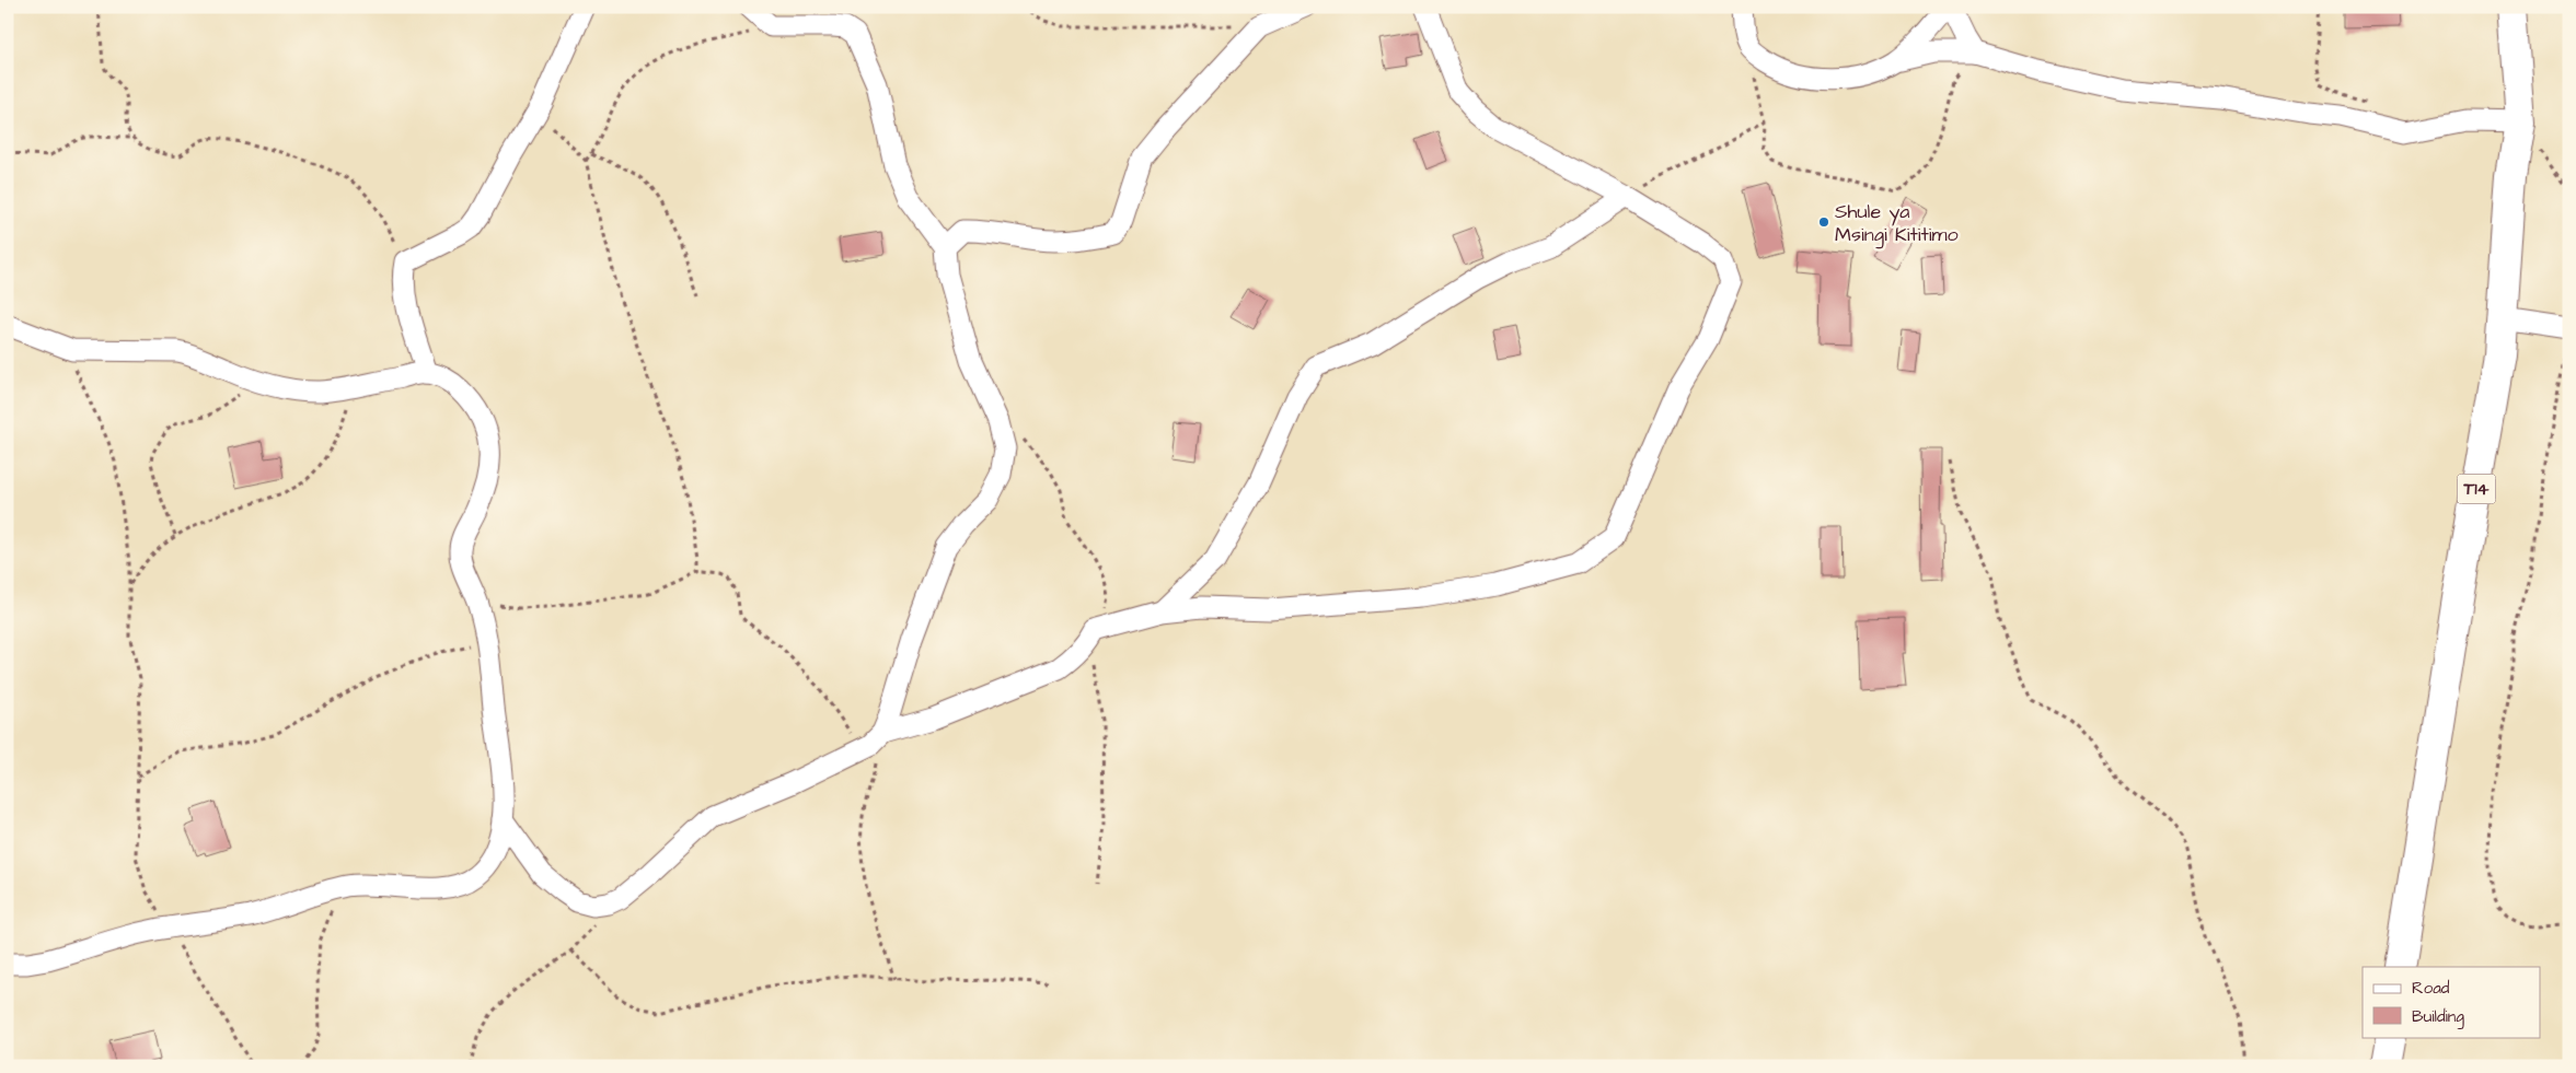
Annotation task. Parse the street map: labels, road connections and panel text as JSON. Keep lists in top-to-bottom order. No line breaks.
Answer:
{"streets":{"highway":["T14"]},"places":["Shule ya Msingi Kititimo"],"legend":["Road","Building"]}
